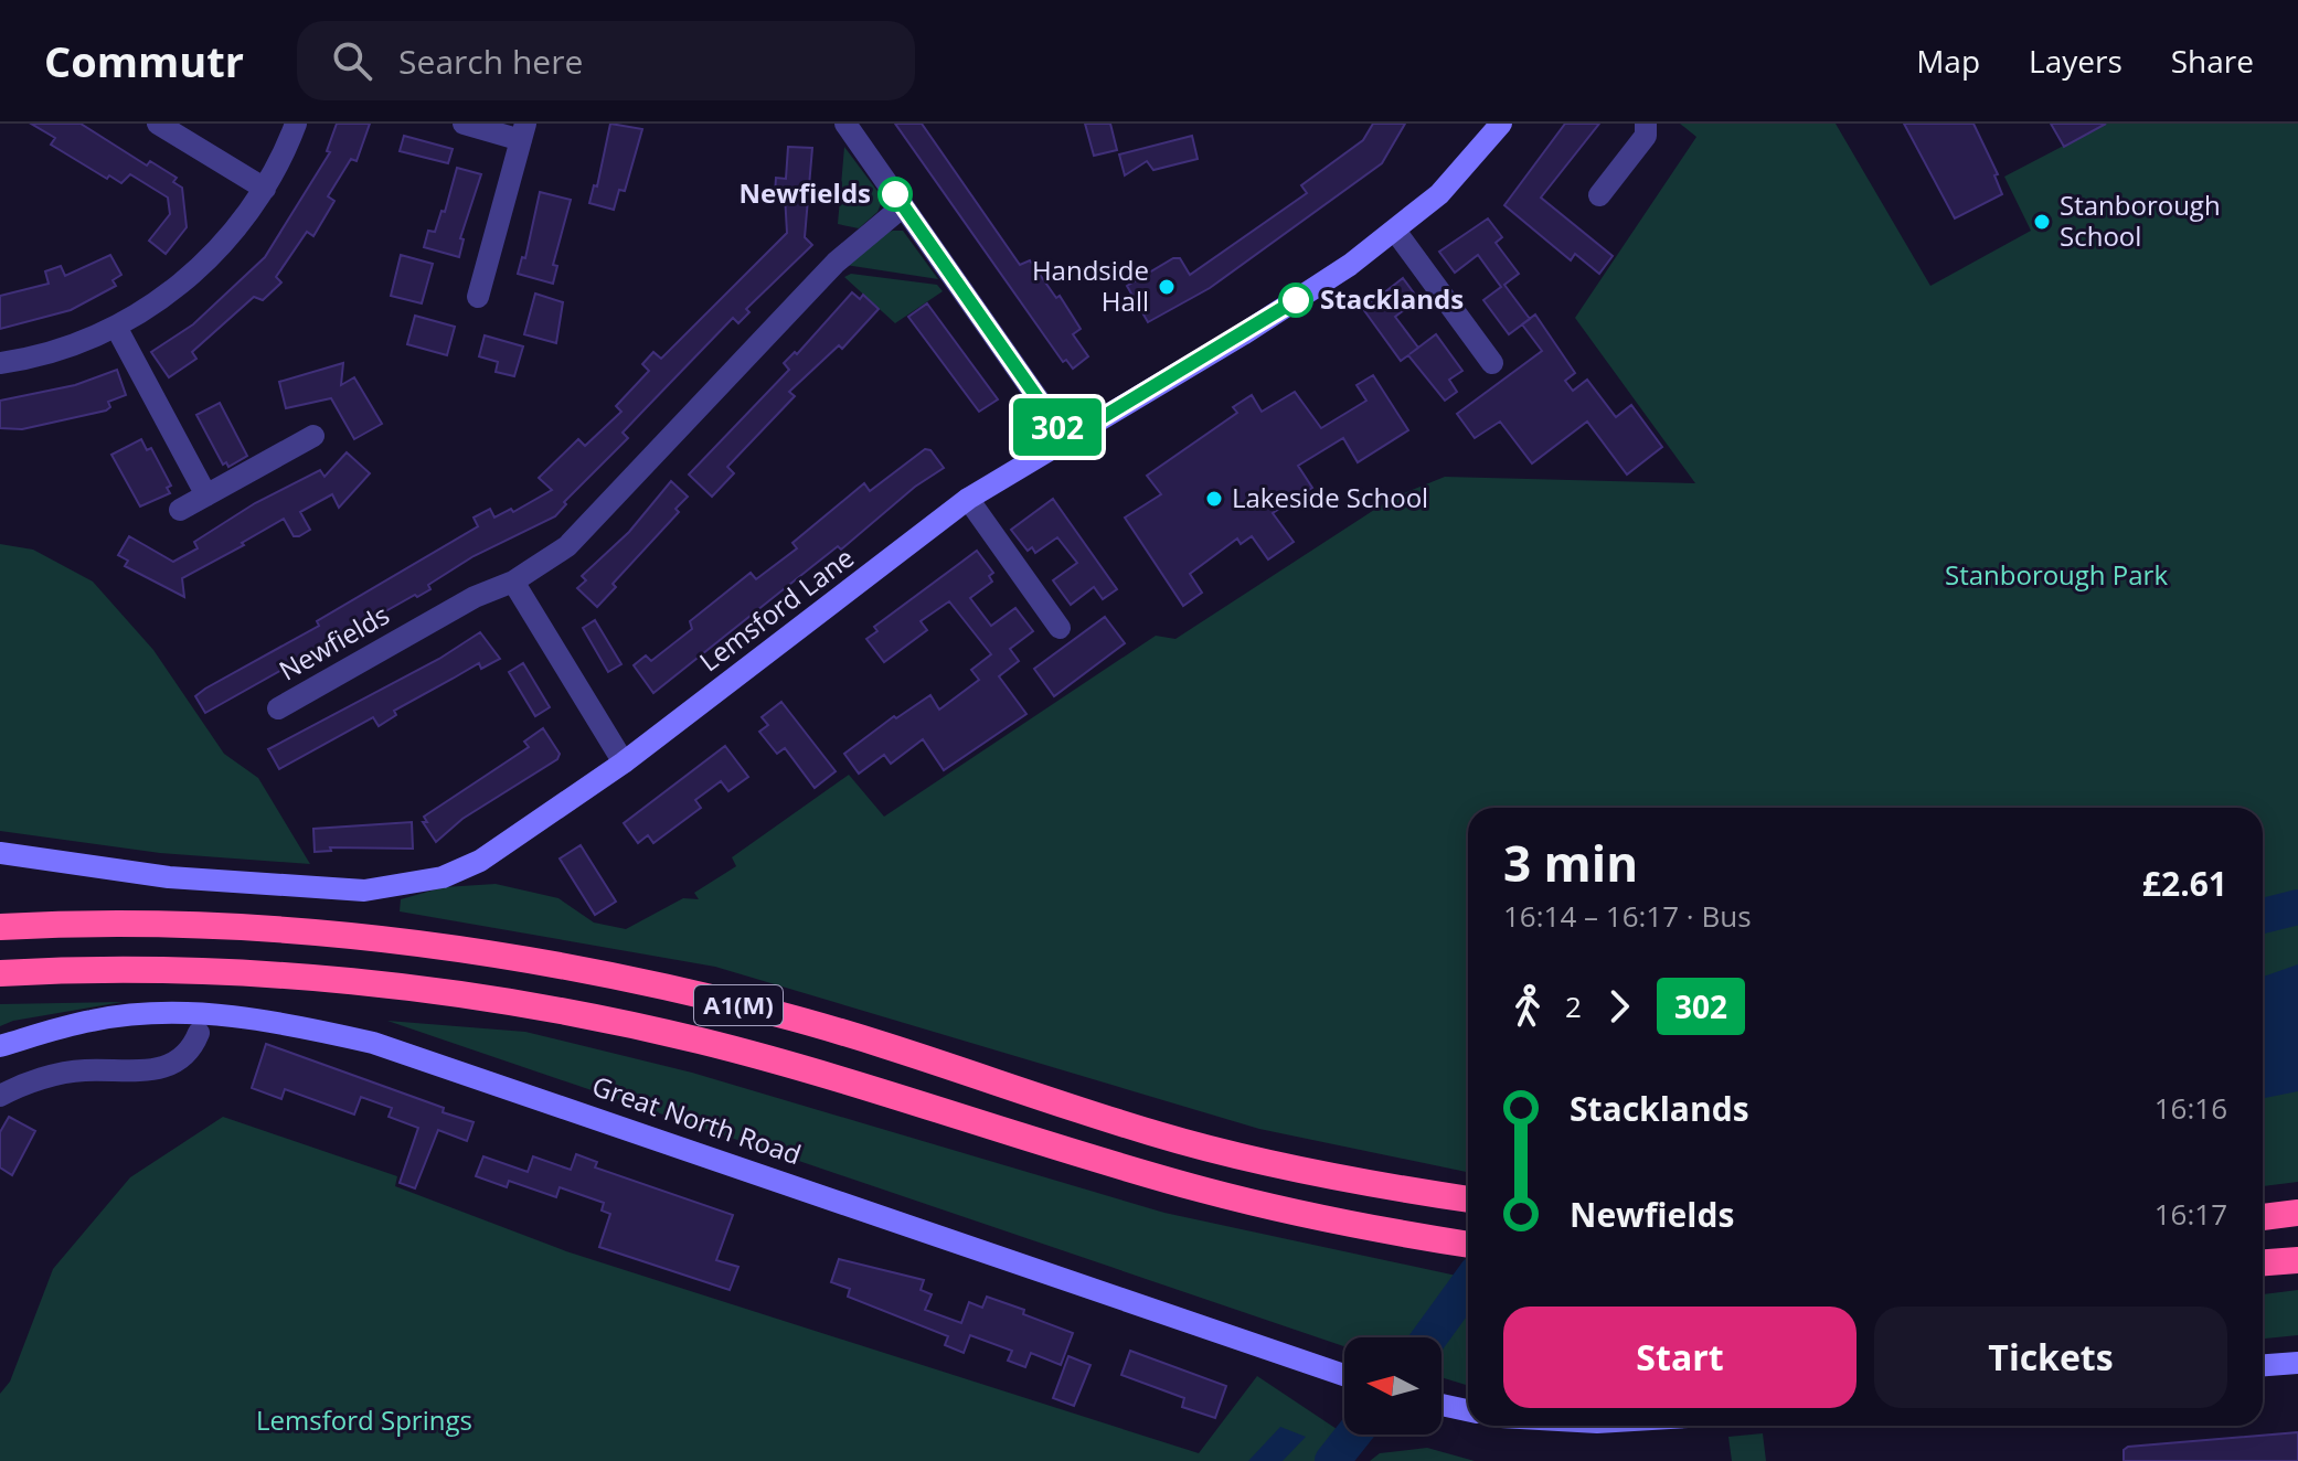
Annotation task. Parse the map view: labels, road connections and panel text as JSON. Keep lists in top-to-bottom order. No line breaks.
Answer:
{"streets":{"highway":["A1(M)"],"street":["Lemsford Lane","Newfields","Great North Road"]},"parks":["Stanborough Park","Lemsford Springs"],"places":["Newfields","Stanborough School","Handside Hall","Stacklands","Lakeside School"],"lines":["bus line 302"],"north":"left","page":{"header":"Commutr","search":"Search here","nav":["Map","Layers","Share"],"on_map":"302","heading":["3 min","16:14 – 16:17 · Bus","£2.61"],"legs":["2","302"],"list":[{"name":"Stacklands","value":"16:16"},{"name":"Newfields","value":"16:17"}],"buttons":["Start","Tickets"]}}
